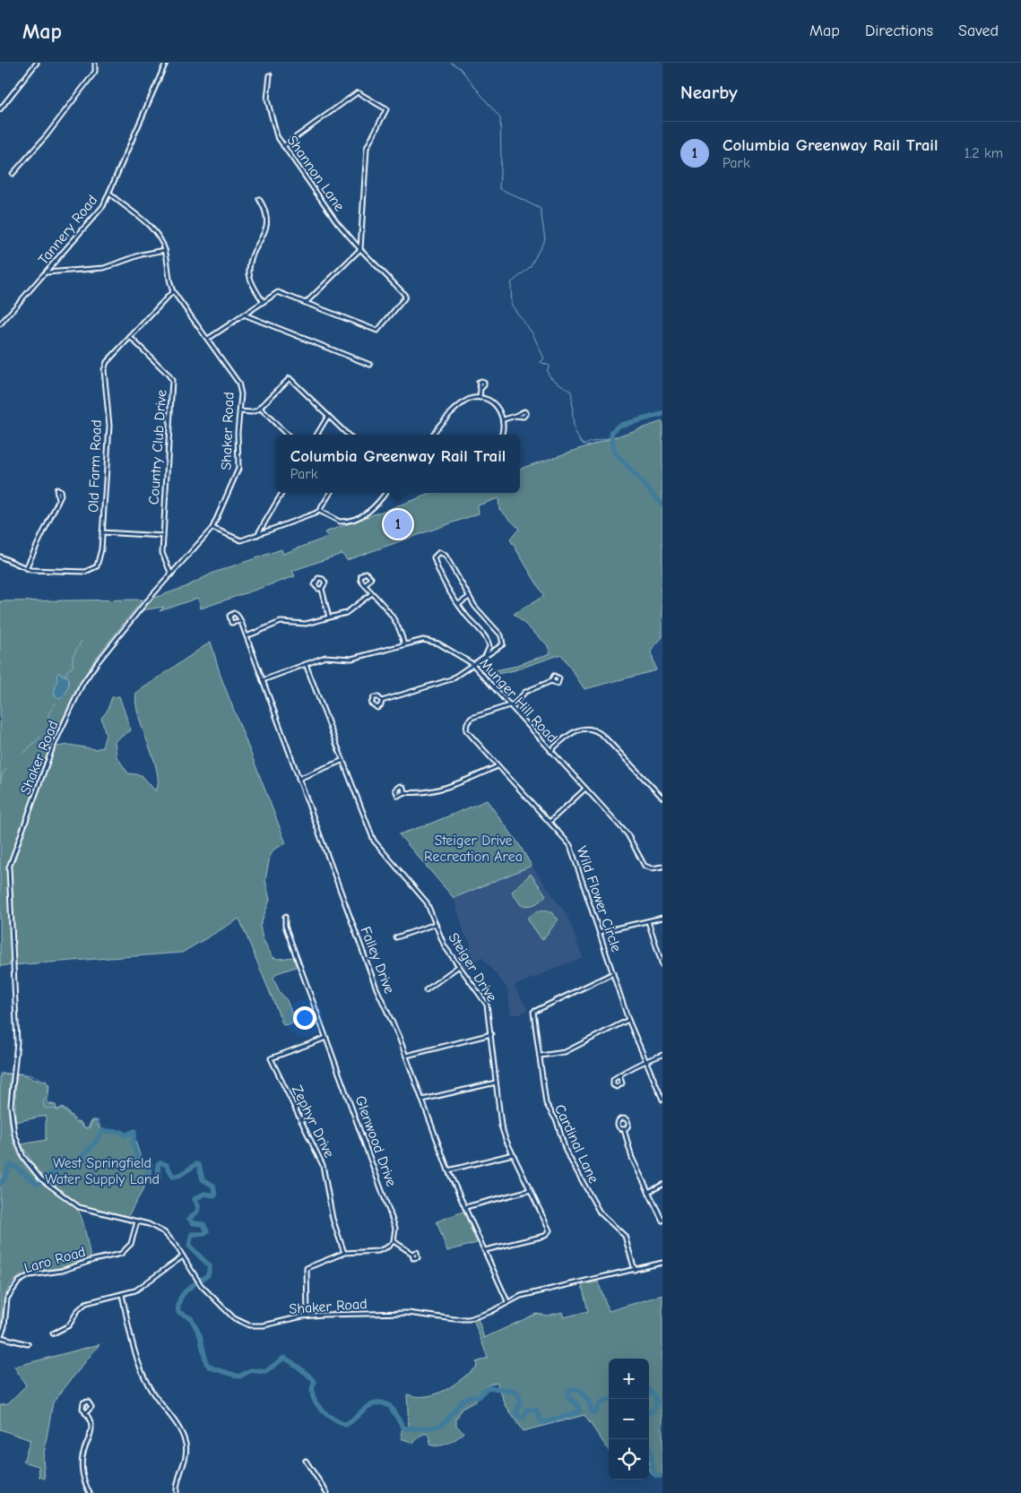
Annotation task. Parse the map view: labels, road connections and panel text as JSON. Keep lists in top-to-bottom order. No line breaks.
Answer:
{"streets":{"street":["Shannon Lane","Tannery Road","Shaker Road","Country Club Drive","Old Farm Road","Munger Hill Road","Wild Flower Circle","Falley Drive","Steiger Drive","Zephyr Drive","Glenwood Drive","Cardinal Lane","Laro Road"]},"crossings":[["Tannery Road","Shaker Road"],["Shaker Road","Country Club Drive"],["Shaker Road","Old Farm Road"],["Shaker Road","Falley Drive"],["Shaker Road","Cardinal Lane"],["Shaker Road","Laro Road"],["Country Club Drive","Old Farm Road"],["Munger Hill Road","Wild Flower Circle"],["Munger Hill Road","Falley Drive"],["Munger Hill Road","Steiger Drive"],["Wild Flower Circle","Cardinal Lane"],["Falley Drive","Steiger Drive"],["Zephyr Drive","Glenwood Drive"]],"parks":["Steiger Drive Recreation Area","West Springfield Water Supply Land"],"page":{"header":"Map","nav":["Map","Directions","Saved"],"heading":"Nearby","list":[{"mark":"1","name":"Columbia Greenway Rail Trail","note":"Park","value":"1.2 km"}],"popup":["Columbia Greenway Rail Trail","Park"],"pins":"1","map_buttons":["+","−"]}}
